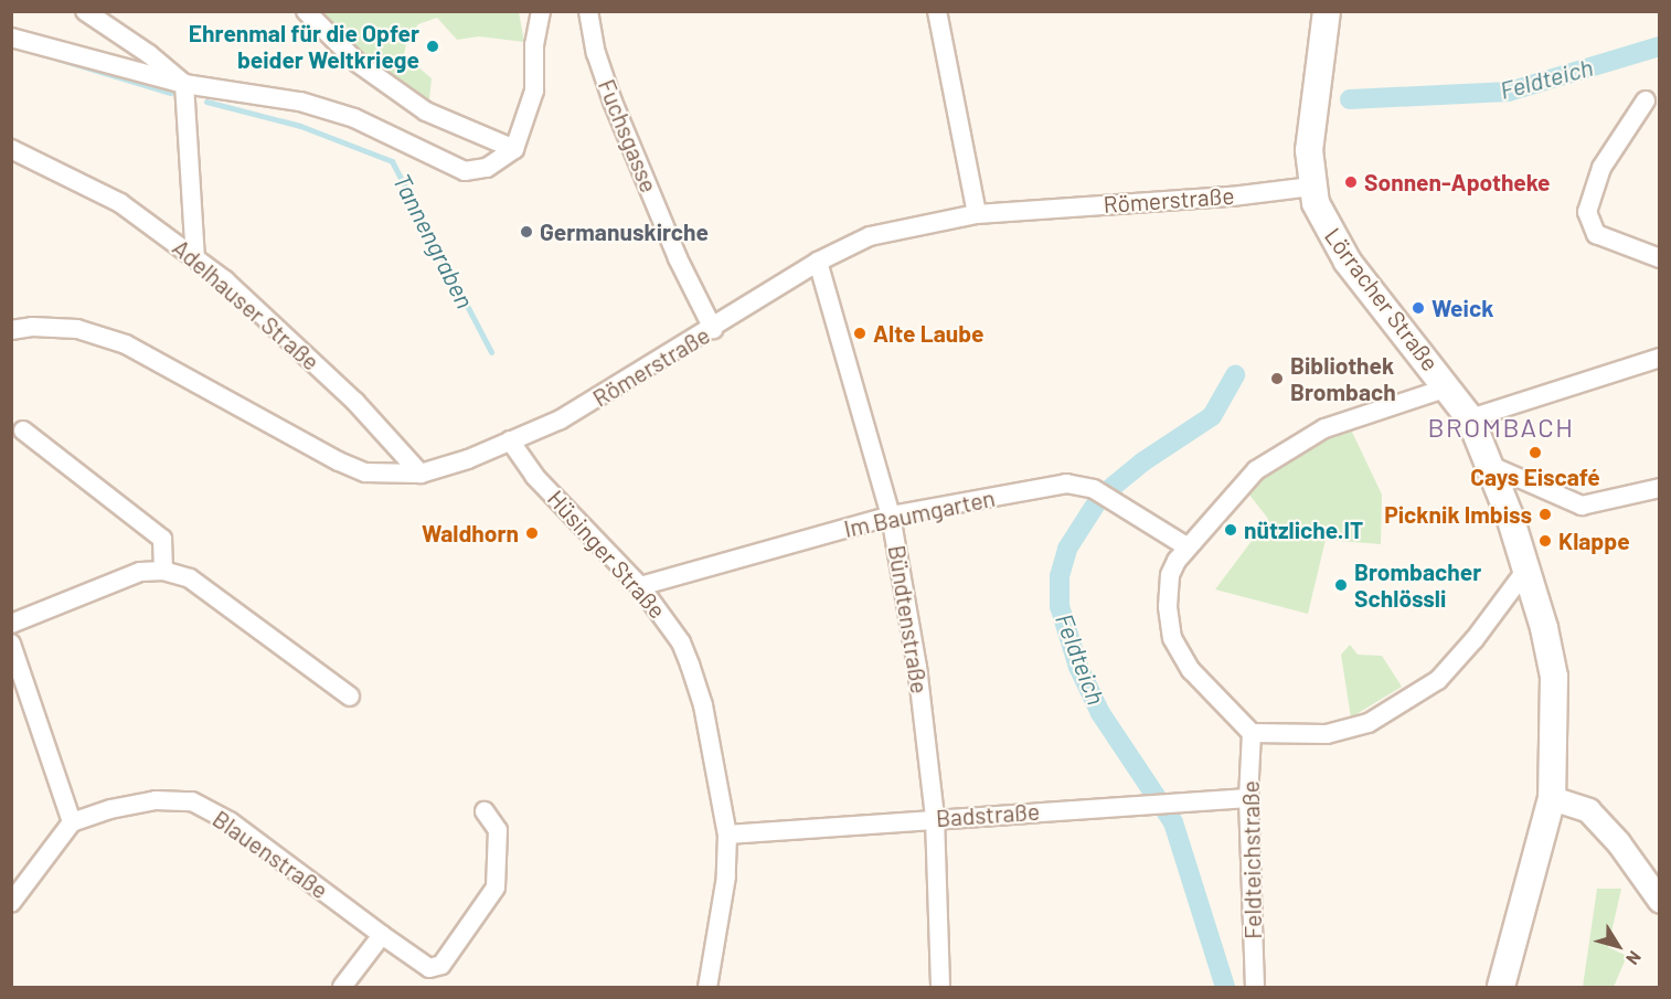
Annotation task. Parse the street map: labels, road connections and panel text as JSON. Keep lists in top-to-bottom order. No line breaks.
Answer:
{"streets":{"main road":["Lörracher Straße"],"street":["Fuchsgasse","Römerstraße","Adelhauser Straße","Im Baumgarten","Hüsinger Straße","Bündtenstraße","Badstraße","Blauenstraße","Feldteichstraße"]},"crossings":[["Fuchsgasse","Römerstraße"],["Römerstraße","Lörracher Straße"],["Römerstraße","Adelhauser Straße"],["Römerstraße","Hüsinger Straße"],["Römerstraße","Bündtenstraße"],["Im Baumgarten","Hüsinger Straße"],["Im Baumgarten","Bündtenstraße"],["Hüsinger Straße","Badstraße"],["Bündtenstraße","Badstraße"],["Badstraße","Feldteichstraße"]],"districts":["BROMBACH"],"water":["Feldteich","Tannengraben"],"places":["Ehrenmal für die Opfer beider Weltkriege","Sonnen-Apotheke","Germanuskirche","Weick","Alte Laube","Bibliothek Brombach","Cays Eiscafé","Picknik Imbiss","nützliche.IT","Waldhorn","Klappe","Brombacher Schlössli"],"north":"bottom right"}
